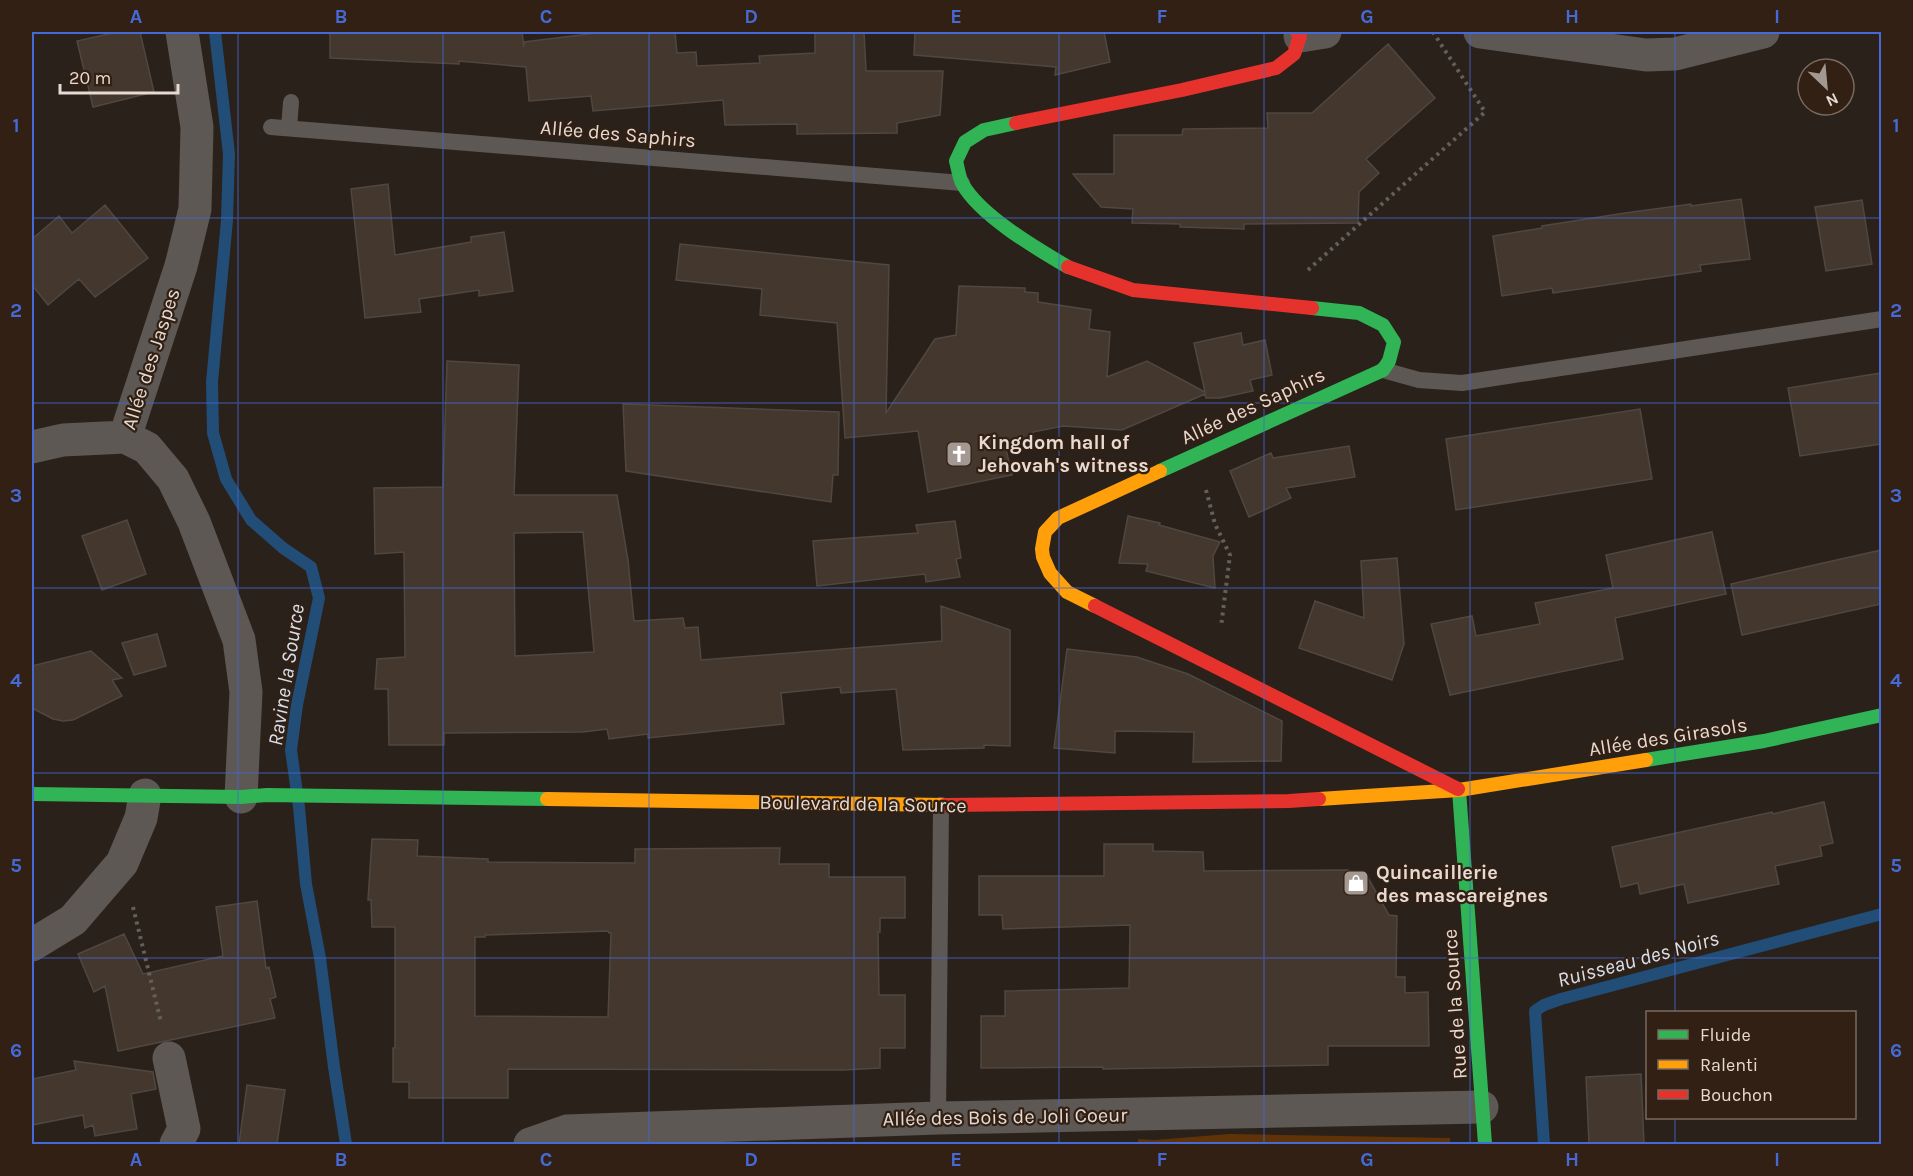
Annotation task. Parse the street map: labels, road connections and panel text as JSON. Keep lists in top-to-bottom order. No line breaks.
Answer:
{"streets":{"street":["Allée des Saphirs","Allée des Jaspes","Allée des Girasols","Boulevard de la Source","Rue de la Source","Allée des Bois de Joli Coeur"]},"crossings":[["Allée des Saphirs","Allée des Girasols"],["Allée des Saphirs","Boulevard de la Source"],["Allée des Saphirs","Rue de la Source"],["Allée des Jaspes","Boulevard de la Source"],["Allée des Girasols","Boulevard de la Source"],["Allée des Girasols","Rue de la Source"],["Boulevard de la Source","Rue de la Source"],["Rue de la Source","Allée des Bois de Joli Coeur"]],"water":["Ravine la Source","Ruisseau des Noirs"],"places":{"church":["Kingdom hall of Jehovah's witness"],"shop":["Quincaillerie des mascareignes"]},"legend":["Fluide","Ralenti","Bouchon"],"scale_bar":"20 m","north":"bottom right","grid":{"columns":["A","B","C","D","E","F","G","H","I"],"rows":["1","2","3","4","5","6"]}}
